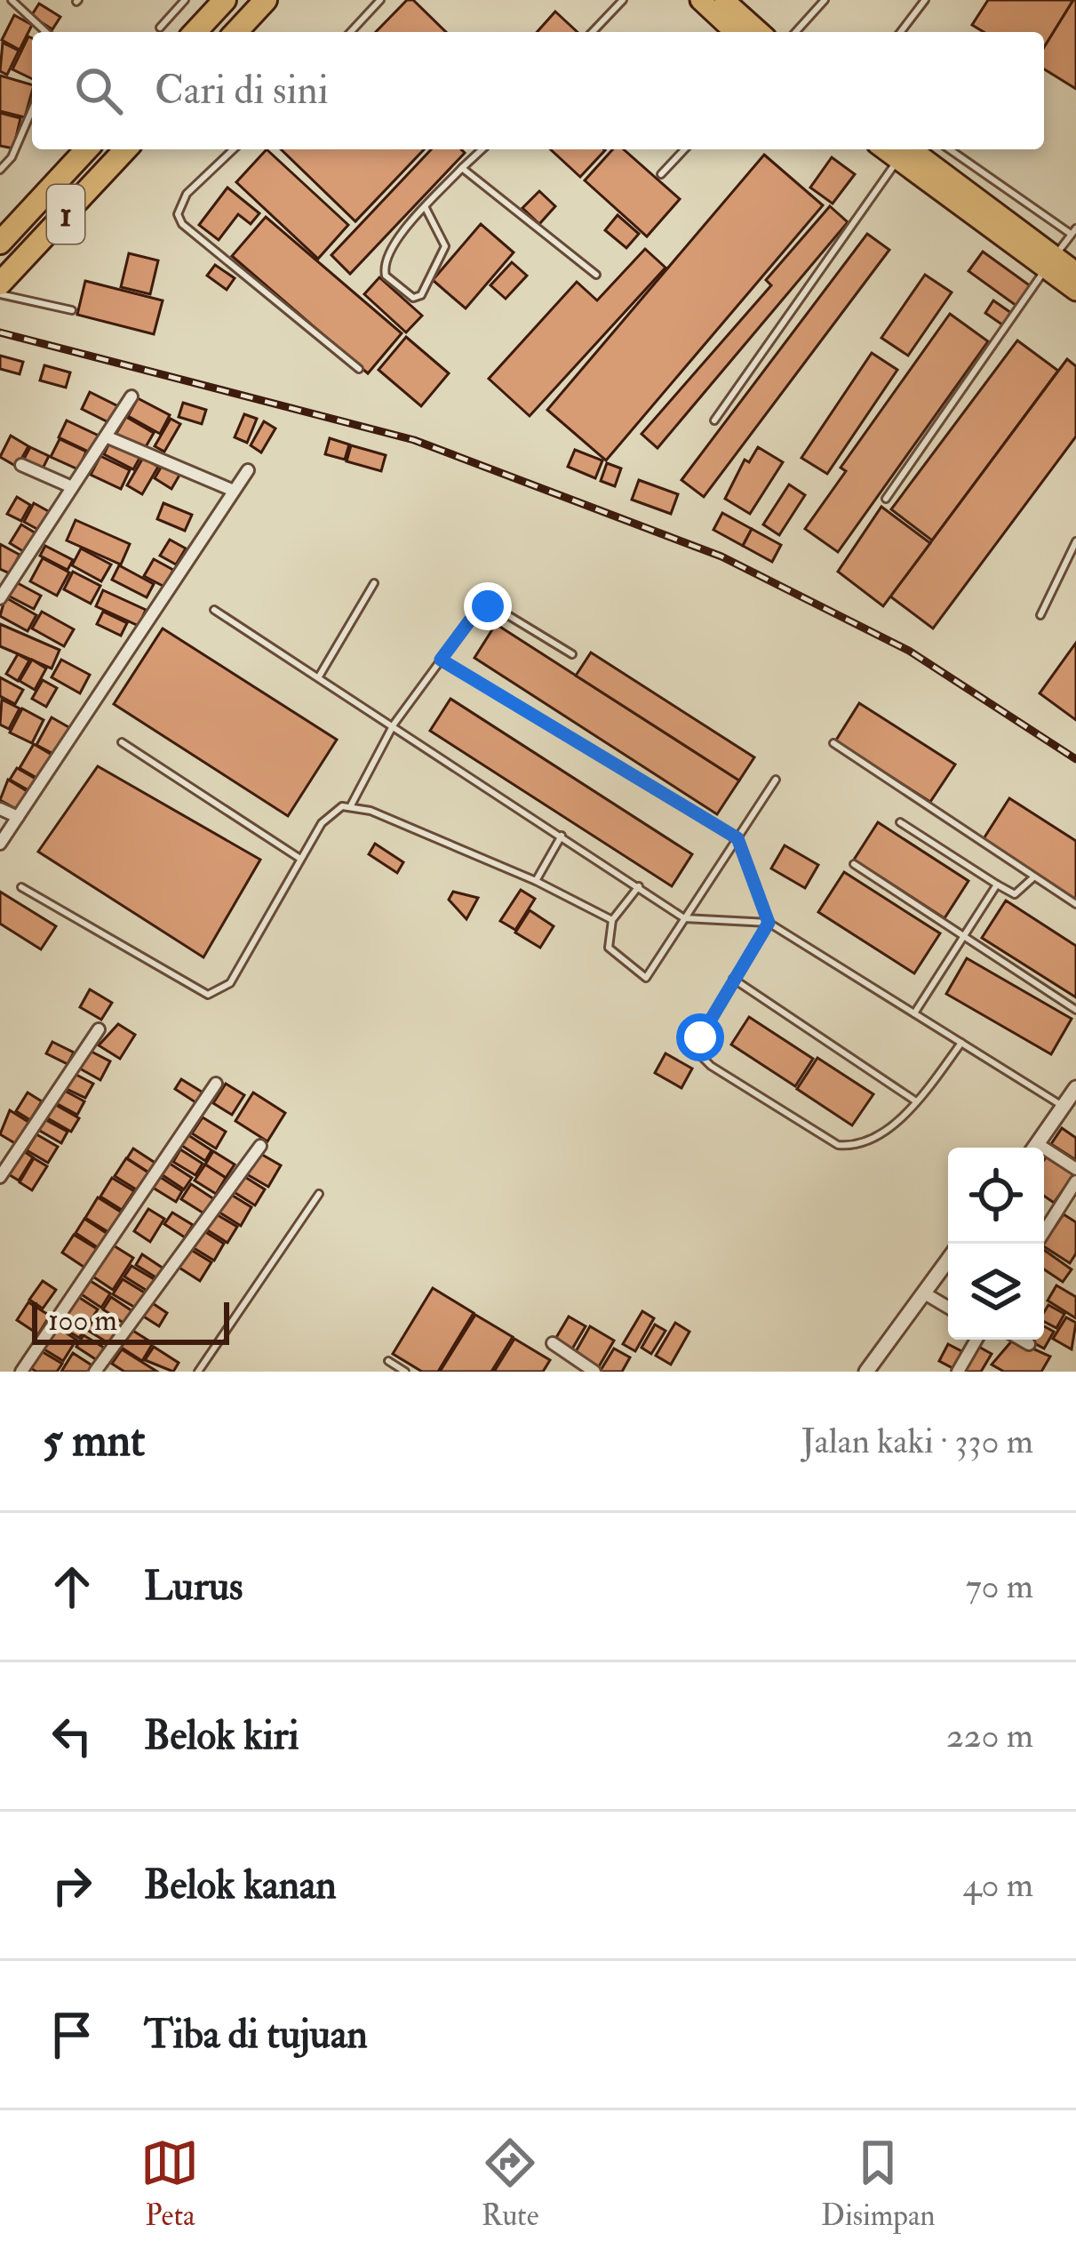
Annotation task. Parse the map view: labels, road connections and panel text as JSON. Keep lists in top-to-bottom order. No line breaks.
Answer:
{"streets":{"highway":["1"]},"scale_bar":"100 m","page":{"search":"Cari di sini","scale":"100 m","heading":["5 mnt","Jalan kaki · 330 m"],"list":[["Lurus","70 m"],["Belok kiri","220 m"],["Belok kanan","40 m"],"Tiba di tujuan"],"nav":["Peta","Rute","Disimpan"]}}
